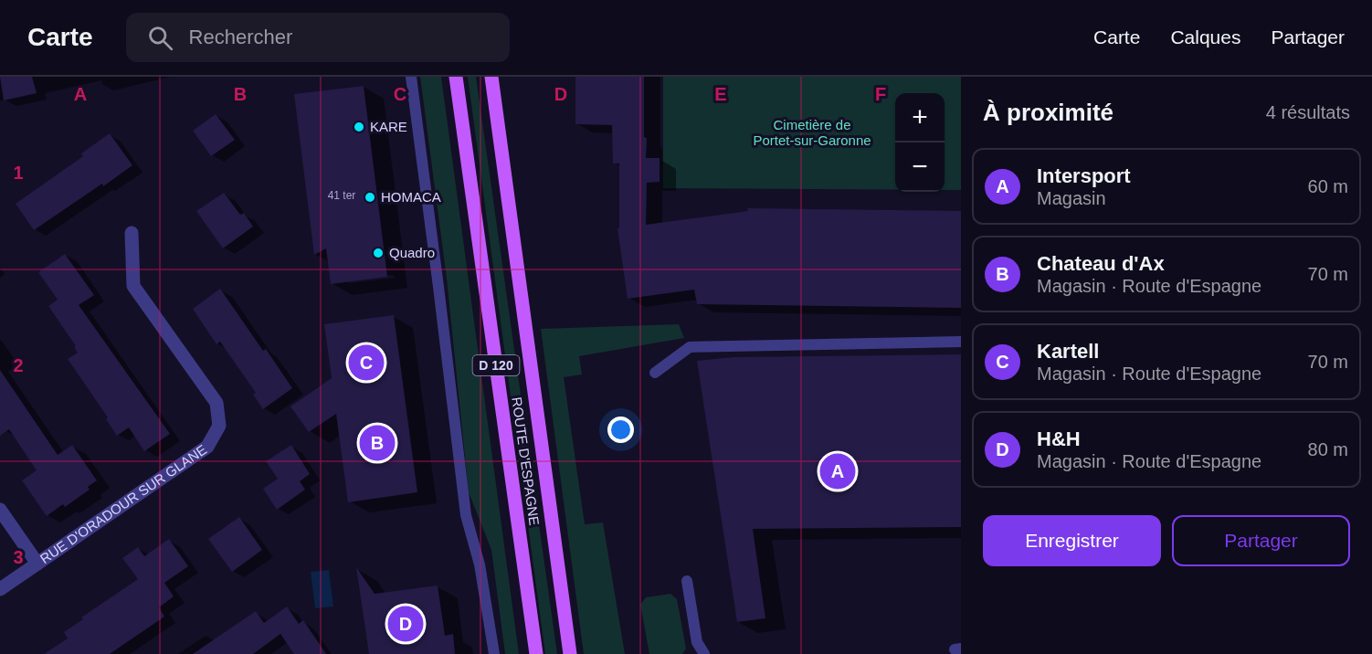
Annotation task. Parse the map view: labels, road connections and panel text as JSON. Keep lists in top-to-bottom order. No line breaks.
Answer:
{"streets":{"main road":["D 120","ROUTE D'ESPAGNE"],"street":["RUE D'ORADOUR SUR GLANE"]},"parks":["Cimetière de Portet-sur-Garonne"],"places":["KARE","HOMACA","Quadro"],"house_numbers":["41 ter"],"page":{"header":"Carte","search":"Rechercher","nav":["Carte","Calques","Partager"],"heading":["À proximité","4 résultats"],"map_buttons":["+","−"],"list":[{"mark":"A","name":"Intersport","note":"Magasin","value":"60 m"},{"mark":"B","name":"Chateau d'Ax","note":"Magasin · Route d'Espagne","value":"70 m"},{"mark":"C","name":"Kartell","note":"Magasin · Route d'Espagne","value":"70 m"},{"mark":"D","name":"H&H","note":"Magasin · Route d'Espagne","value":"80 m"}],"pins":["C","B","A","D"],"buttons":["Enregistrer","Partager"]},"grid":{"columns":["A","B","C","D","E","F"],"rows":["1","2","3"]}}
